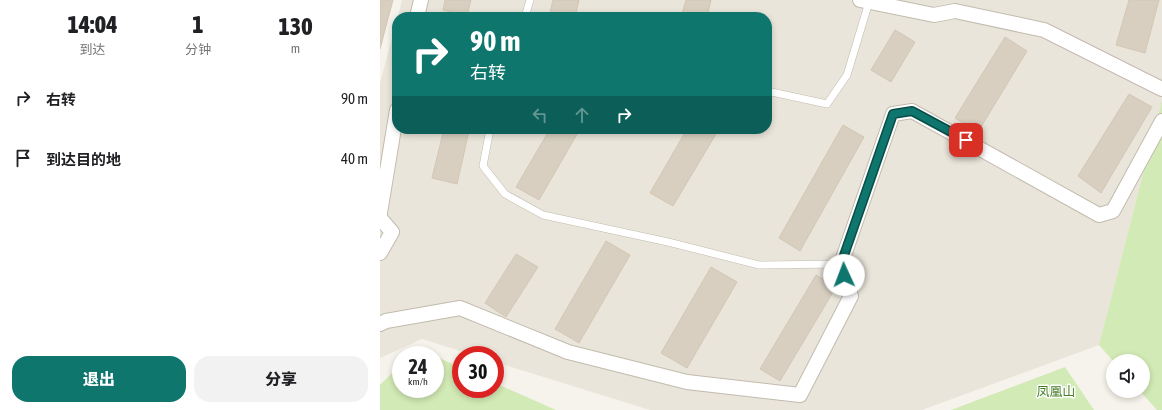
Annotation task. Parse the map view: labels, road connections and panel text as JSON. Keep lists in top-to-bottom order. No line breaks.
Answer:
{"parks":["凤凰山"],"page":{"eta":["14:04","到达","1","分钟","130","m"],"turn":["90 m","右转"],"list":[{"name":"右转","value":"90 m"},{"name":"到达目的地","value":"40 m"}],"speed":"24 km/h","limit":"30","buttons":["退出","分享"]}}
